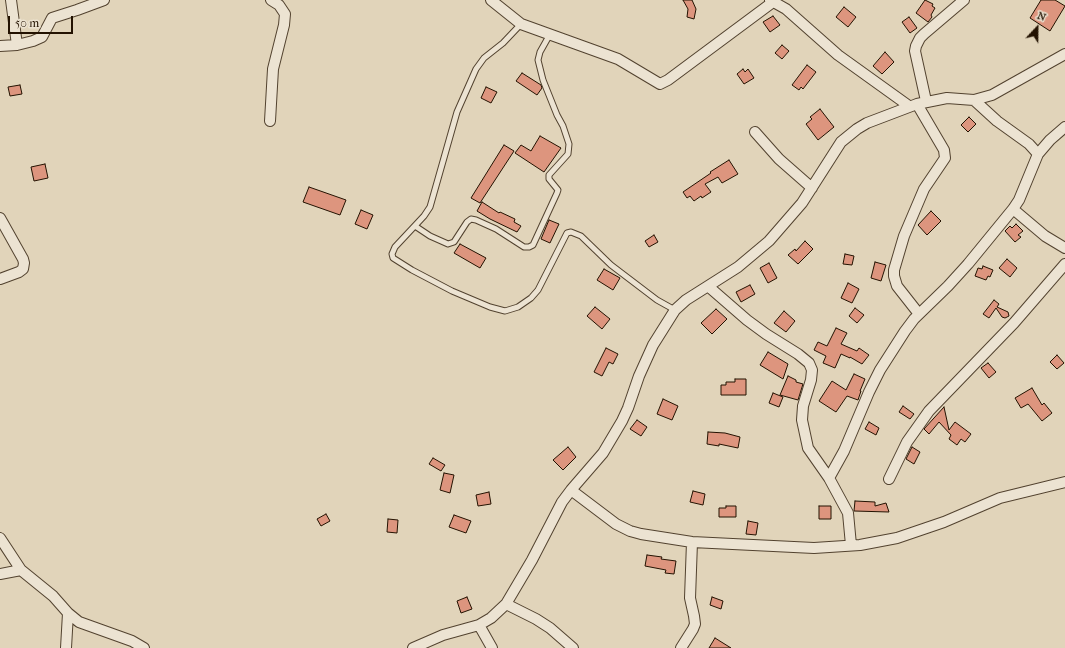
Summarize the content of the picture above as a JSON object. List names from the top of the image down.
{
  "scale_bar": "50 m",
  "north": "top"
}
